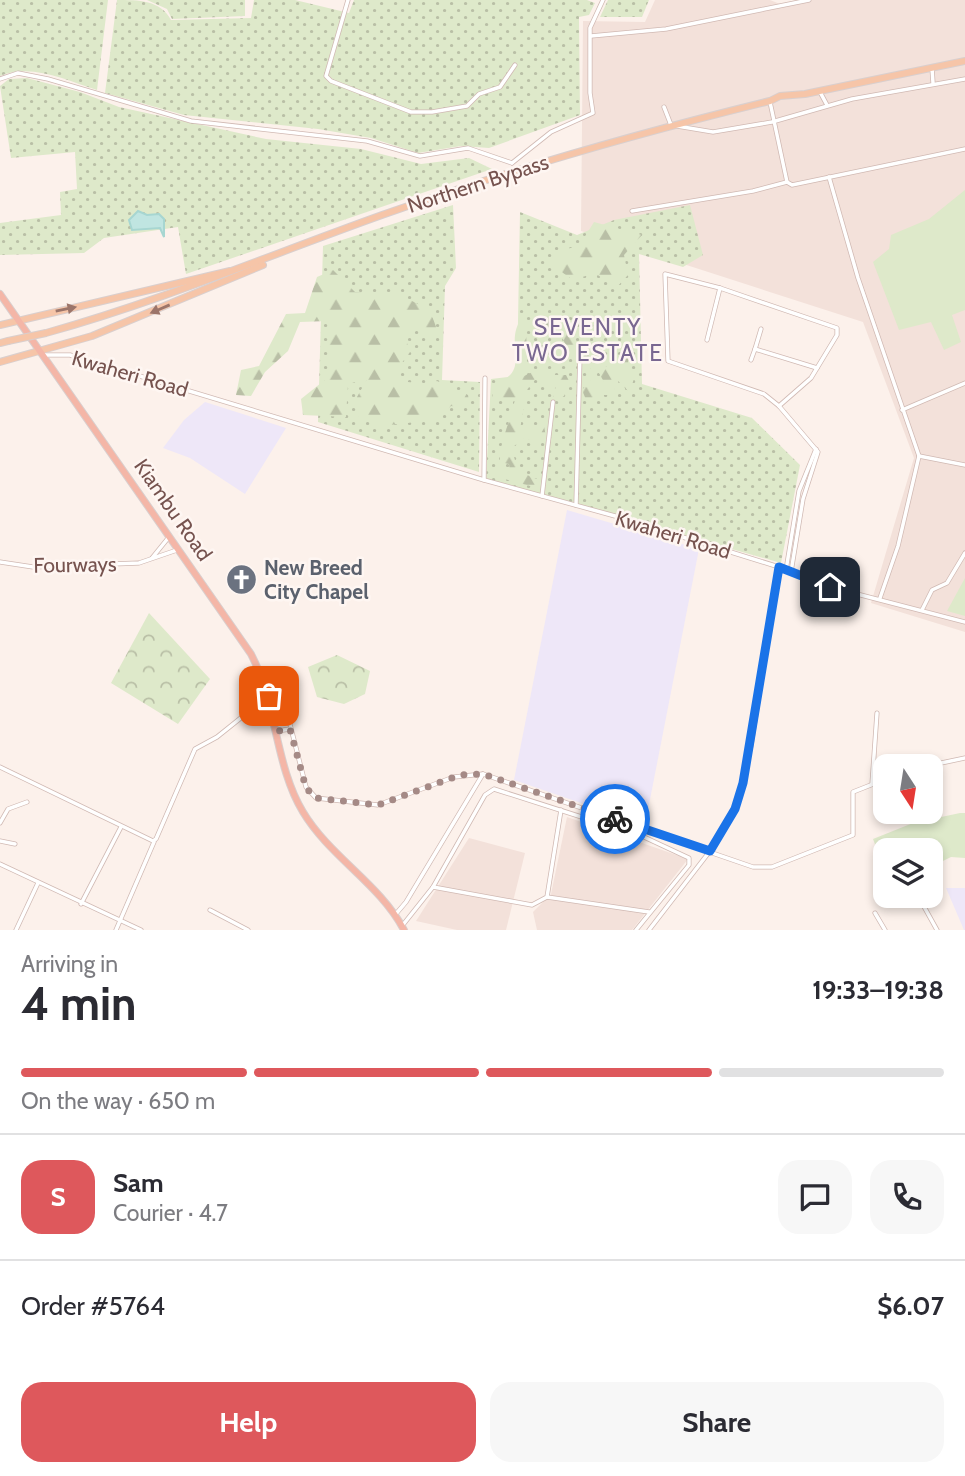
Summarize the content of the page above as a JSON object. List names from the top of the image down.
{
  "streets": {
    "highway": ["Kiambu Road"],
    "main road": ["Northern Bypass"],
    "street": ["Kwaheri Road", "Fourways"]
  },
  "crossings": [
    ["Kwaheri Road", "Kiambu Road"],
    ["Kiambu Road", "Fourways"]
  ],
  "districts": ["SEVENTY TWO ESTATE"],
  "places": {
    "church": ["New Breed City Chapel"]
  },
  "north": "bottom",
  "page": {
    "heading": ["4 min", "Arriving in", "19:33–19:38"],
    "panel": [
      "Sam",
      "Courier · 4.7",
      "Order #5764",
      "$6.07"
    ],
    "bar": "On the way · 650 m",
    "round": "S",
    "buttons": ["Help", "Share"]
  }
}
